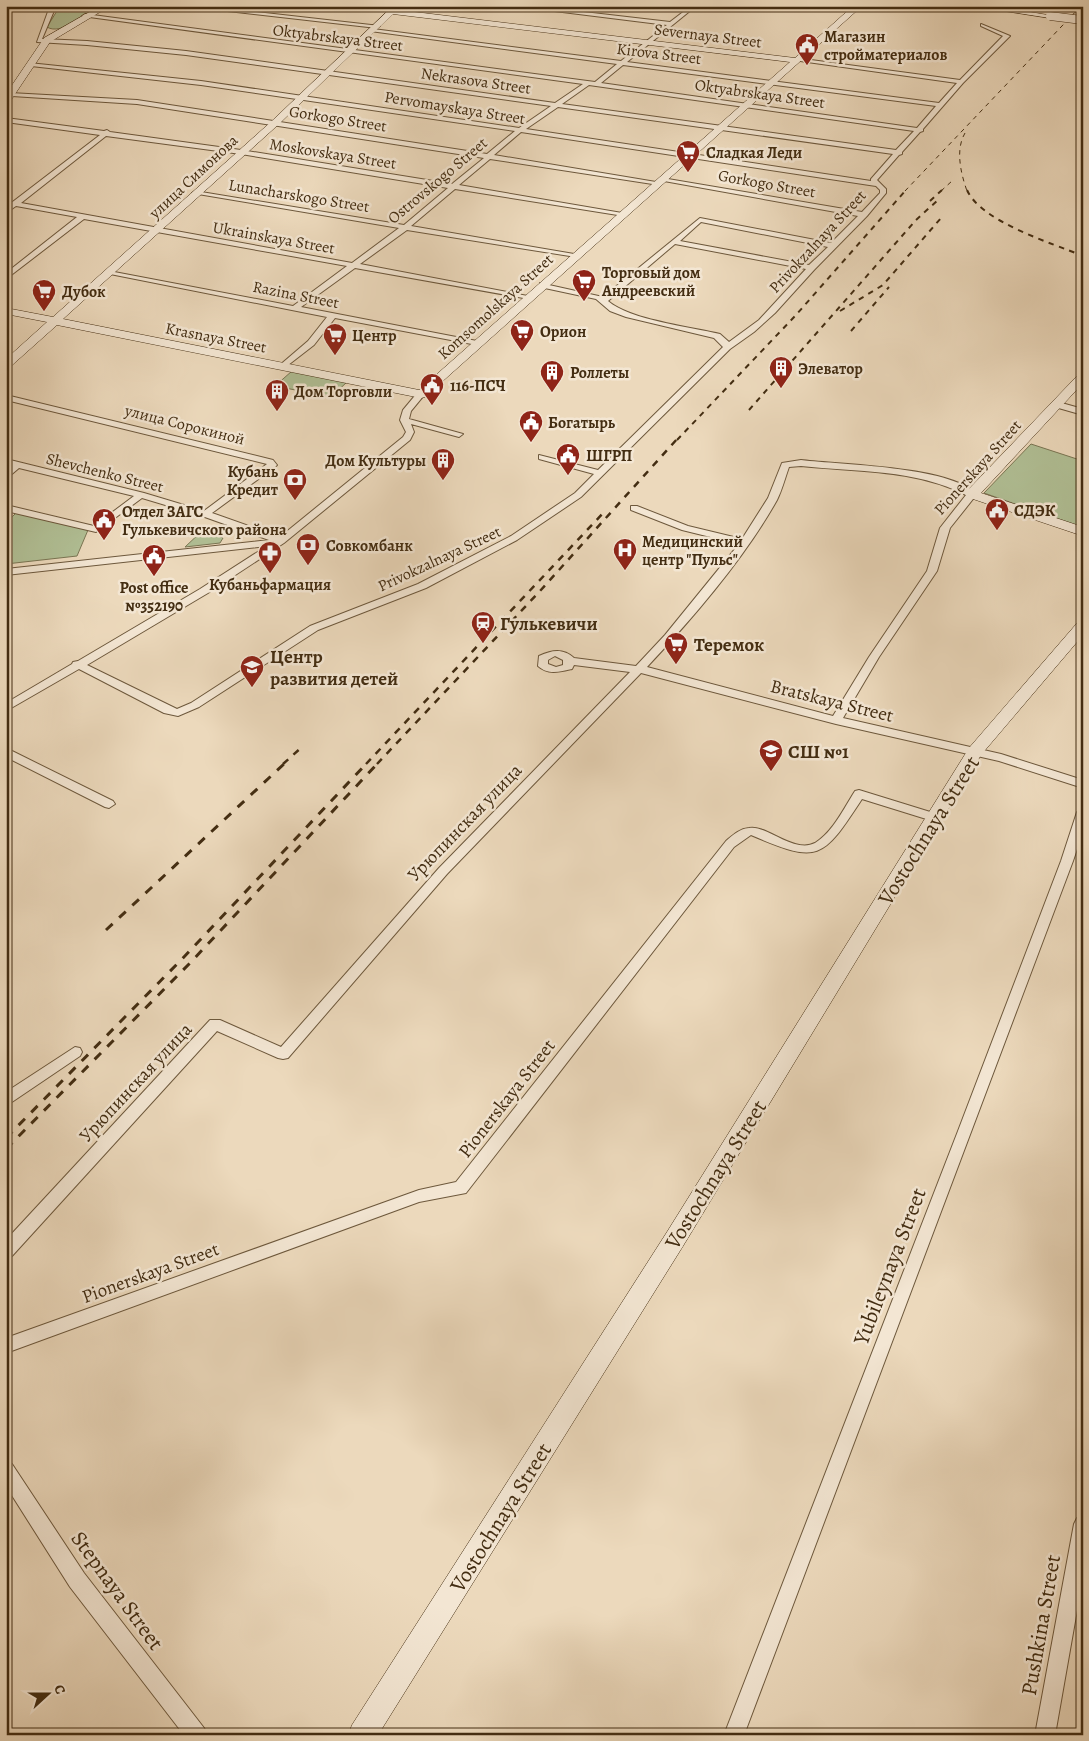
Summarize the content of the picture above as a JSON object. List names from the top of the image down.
{
  "streets": {
    "street": [
      "Severnaya Street",
      "Oktyabrskaya Street",
      "Kirova Street",
      "Nekrasova Street",
      "Pervomayskaya Street",
      "Gorkogo Street",
      "Moskovskaya Street",
      "улица Симонова",
      "Ostrovskogo Street",
      "Lunacharskogo Street",
      "Ukrainskaya Street",
      "Privokzalnaya Street",
      "Razina Street",
      "Komsomolskaya Street",
      "Krasnaya Street",
      "улица Сорокиной",
      "Pionerskaya Street",
      "Shevchenko Street",
      "Bratskaya Street",
      "Урюпинская улица",
      "Vostochnaya Street",
      "Yubileynaya Street",
      "Stepnaya Street",
      "Pushkina Street"
    ]
  },
  "crossings": [
    ["Severnaya Street", "улица Симонова"],
    ["Severnaya Street", "Privokzalnaya Street"],
    ["Severnaya Street", "Komsomolskaya Street"],
    ["Oktyabrskaya Street", "улица Симонова"],
    ["Oktyabrskaya Street", "Ostrovskogo Street"],
    ["Oktyabrskaya Street", "Privokzalnaya Street"],
    ["Oktyabrskaya Street", "Komsomolskaya Street"],
    ["Kirova Street", "улица Симонова"],
    ["Kirova Street", "Privokzalnaya Street"],
    ["Kirova Street", "Komsomolskaya Street"],
    ["Nekrasova Street", "улица Симонова"],
    ["Nekrasova Street", "Ostrovskogo Street"],
    ["Nekrasova Street", "Privokzalnaya Street"],
    ["Nekrasova Street", "Komsomolskaya Street"],
    ["Pervomayskaya Street", "улица Симонова"],
    ["Pervomayskaya Street", "Ostrovskogo Street"],
    ["Pervomayskaya Street", "Privokzalnaya Street"],
    ["Pervomayskaya Street", "Komsomolskaya Street"],
    ["Gorkogo Street", "улица Симонова"],
    ["Gorkogo Street", "Ostrovskogo Street"],
    ["Gorkogo Street", "Privokzalnaya Street"],
    ["Gorkogo Street", "Komsomolskaya Street"],
    ["Moskovskaya Street", "улица Симонова"],
    ["Moskovskaya Street", "Ostrovskogo Street"],
    ["Moskovskaya Street", "Komsomolskaya Street"],
    ["улица Симонова", "Lunacharskogo Street"],
    ["улица Симонова", "Ukrainskaya Street"],
    ["улица Симонова", "Razina Street"],
    ["улица Симонова", "Krasnaya Street"],
    ["Ostrovskogo Street", "Lunacharskogo Street"],
    ["Ostrovskogo Street", "Ukrainskaya Street"],
    ["Ostrovskogo Street", "Razina Street"],
    ["Lunacharskogo Street", "Komsomolskaya Street"],
    ["Ukrainskaya Street", "Komsomolskaya Street"],
    ["Privokzalnaya Street", "Komsomolskaya Street"],
    ["Razina Street", "Komsomolskaya Street"],
    ["Komsomolskaya Street", "Krasnaya Street"],
    ["Komsomolskaya Street", "Shevchenko Street"],
    ["улица Сорокиной", "Shevchenko Street"],
    ["Pionerskaya Street", "Bratskaya Street"],
    ["Pionerskaya Street", "Урюпинская улица"],
    ["Pionerskaya Street", "Vostochnaya Street"],
    ["Bratskaya Street", "Урюпинская улица"],
    ["Bratskaya Street", "Vostochnaya Street"]
  ],
  "places": {
    "public building": [
      "Магазин стройматериалов",
      "116-ПСЧ",
      "Богатырь",
      "ШГРП",
      "СДЭК",
      "Отдел ЗАГС Гулькевичского района",
      "Post office №352190"
    ],
    "supermarket": [
      "Сладкая Леди",
      "Торговый дом Андреевский",
      "Дубок",
      "Орион",
      "Центр",
      "Теремок"
    ],
    "building": [
      "Элеватор",
      "Роллеты",
      "Дом Торговли",
      "Дом Культуры"
    ],
    "bank": ["Кубань Кредит", "Совкомбанк"],
    "hospital": ["Медицинский центр \"Пульс\""],
    "pharmacy": ["Кубаньфармация"],
    "station": ["Гулькевичи"],
    "school or university": ["Центр развития детей", "СШ №1"]
  },
  "north": "right"
}
